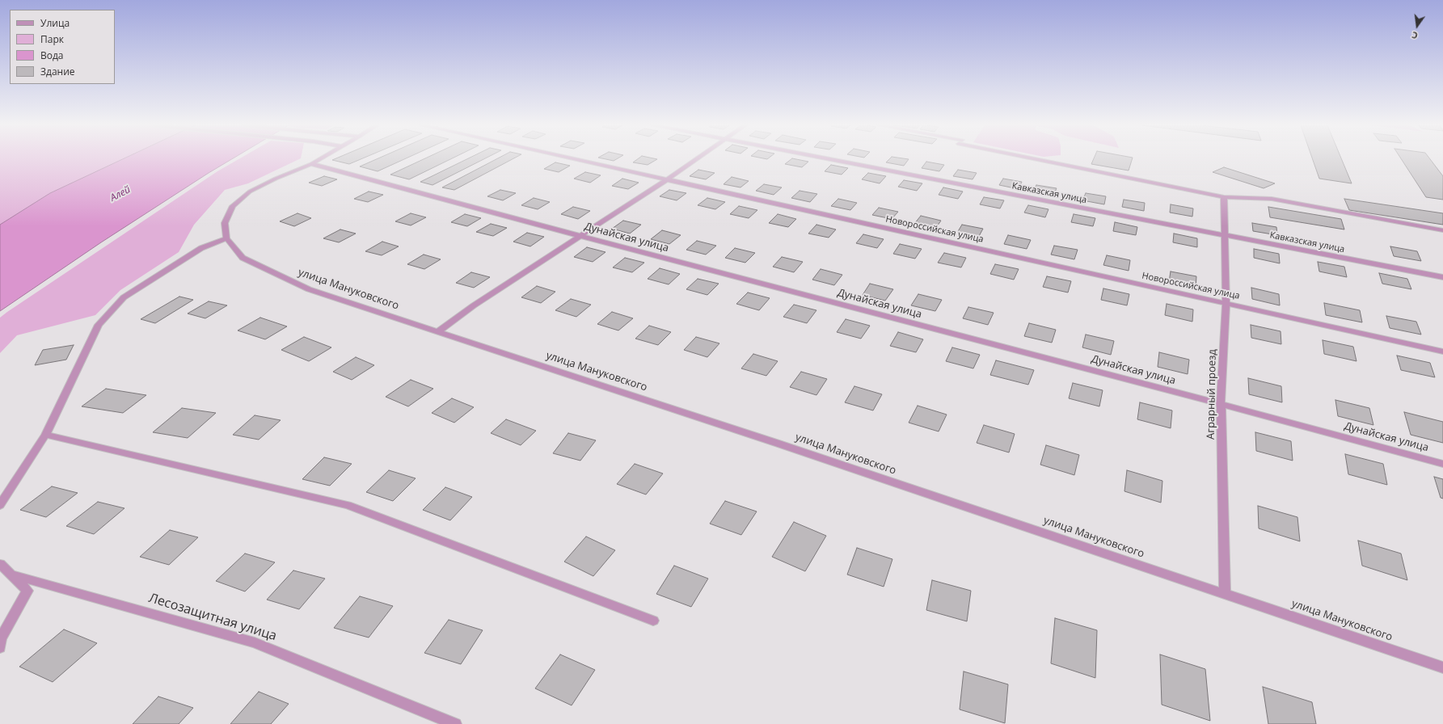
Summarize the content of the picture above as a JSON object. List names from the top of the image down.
{
  "streets": {
    "street": [
      "Кавказская улица",
      "Новороссийская улица",
      "Дунайская улица",
      "улица Мануковского",
      "Аграрный проезд",
      "Лесозащитная улица"
    ]
  },
  "crossings": [
    ["Кавказская улица", "Аграрный проезд"],
    ["Новороссийская улица", "Аграрный проезд"],
    ["Дунайская улица", "Аграрный проезд"],
    ["улица Мануковского", "Аграрный проезд"]
  ],
  "water": ["Алей"],
  "legend": [
    "Улица",
    "Парк",
    "Вода",
    "Здание"
  ],
  "north": "bottom"
}
